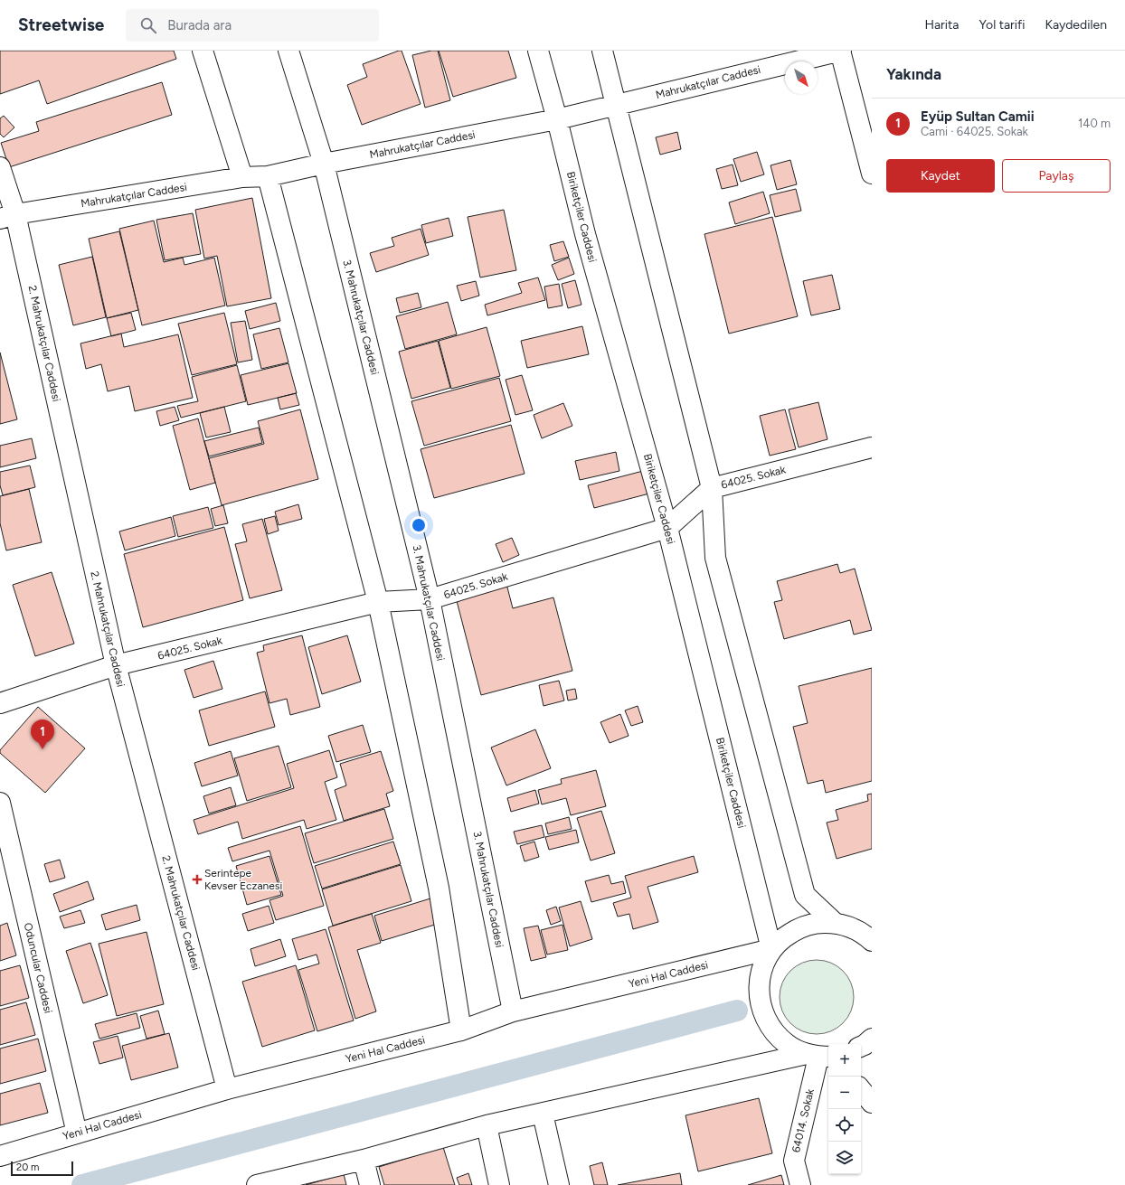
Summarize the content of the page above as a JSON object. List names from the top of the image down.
{
  "streets": {
    "street": [
      "Mahrukatçılar Caddesi",
      "Biriketçiler Caddesi",
      "3. Mahrukatçılar Caddesi",
      "2. Mahrukatçılar Caddesi",
      "64025. Sokak",
      "Oduncular Caddesi",
      "Yeni Hal Caddesi",
      "64014. Sokak"
    ]
  },
  "crossings": [
    ["Mahrukatçılar Caddesi", "Biriketçiler Caddesi"],
    ["Mahrukatçılar Caddesi", "3. Mahrukatçılar Caddesi"],
    ["Mahrukatçılar Caddesi", "2. Mahrukatçılar Caddesi"],
    ["Biriketçiler Caddesi", "64025. Sokak"],
    ["Biriketçiler Caddesi", "Yeni Hal Caddesi"],
    ["3. Mahrukatçılar Caddesi", "64025. Sokak"],
    ["3. Mahrukatçılar Caddesi", "Yeni Hal Caddesi"],
    ["2. Mahrukatçılar Caddesi", "64025. Sokak"],
    ["2. Mahrukatçılar Caddesi", "Yeni Hal Caddesi"],
    ["Oduncular Caddesi", "Yeni Hal Caddesi"]
  ],
  "places": {
    "health": ["Serintepe Kevser Eczanesi"]
  },
  "scale_bar": "20 m",
  "north": "bottom right",
  "page": {
    "header": "Streetwise",
    "search": "Burada ara",
    "nav": ["Harita", "Yol tarifi", "Kaydedilen"],
    "heading": "Yakında",
    "list": [
      {
        "mark": "1",
        "name": "Eyüp Sultan Camii",
        "note": "Cami · 64025. Sokak",
        "value": "140 m"
      }
    ],
    "buttons": ["Kaydet", "Paylaş"],
    "pins": "1",
    "map_buttons": ["+", "−"],
    "scale": "20 m"
  }
}
